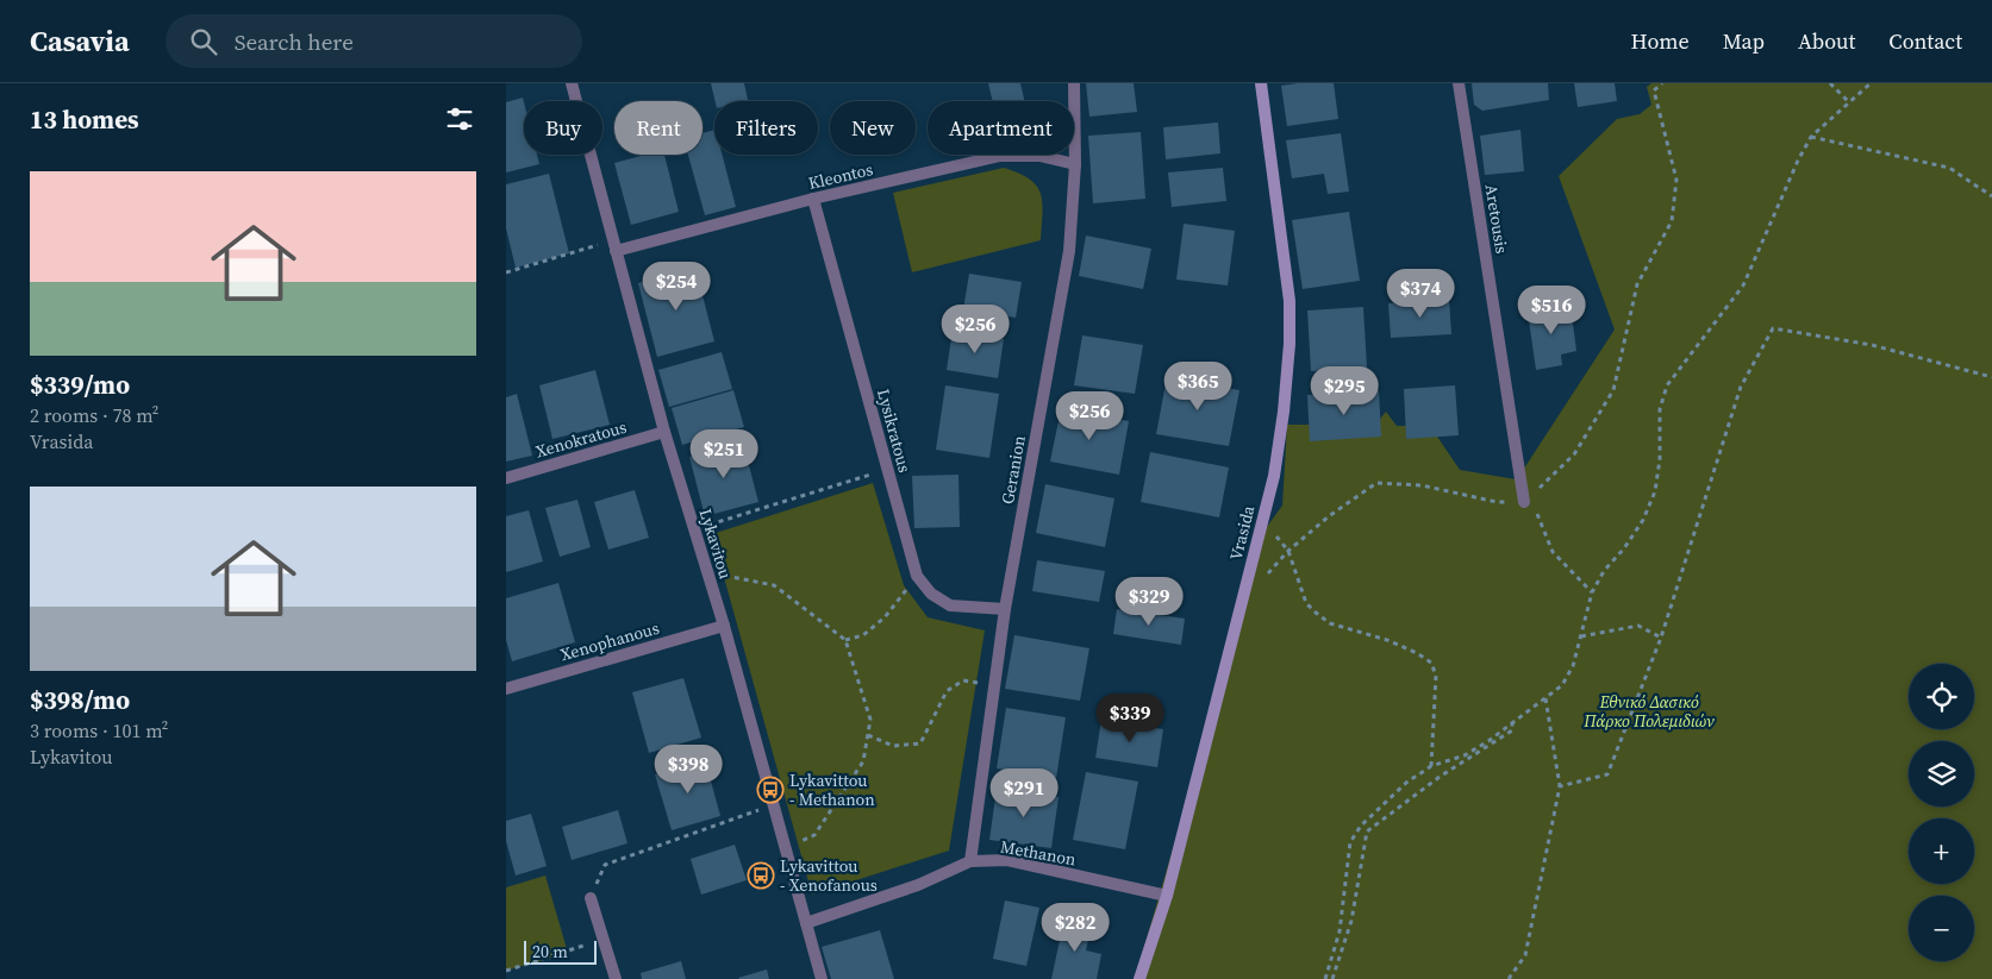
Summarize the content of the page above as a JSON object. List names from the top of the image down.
{
  "streets": {
    "street": [
      "Kleontos",
      "Aretousis",
      "Lysikratous",
      "Xenokratous",
      "Geranion",
      "Vrasida",
      "Lykavitou",
      "Xenophanous",
      "Methanon"
    ]
  },
  "crossings": [
    ["Kleontos", "Lysikratous"],
    ["Kleontos", "Geranion"],
    ["Kleontos", "Lykavitou"],
    ["Lysikratous", "Geranion"],
    ["Xenokratous", "Lykavitou"],
    ["Geranion", "Methanon"],
    ["Vrasida", "Methanon"],
    ["Lykavitou", "Xenophanous"],
    ["Lykavitou", "Methanon"]
  ],
  "parks": ["Εθνικό Δασικό Πάρκο Πολεμιδιών"],
  "places": {
    "bus stop": ["Lykavittou - Methanon", "Lykavittou - Xenofanous"]
  },
  "scale_bar": "20 m",
  "page": {
    "header": "Casavia",
    "search": "Search here",
    "nav": [
      "Home",
      "Map",
      "About",
      "Contact"
    ],
    "heading": "13 homes",
    "chip": [
      "Buy",
      "Rent",
      "Filters",
      "New",
      "Apartment"
    ],
    "list": [
      {
        "name": "$339/mo",
        "note": "2 rooms · 78 m² · Vrasida"
      },
      {
        "name": "$398/mo",
        "note": "3 rooms · 101 m² · Lykavitou"
      }
    ],
    "price": [
      "$254",
      "$374",
      "$516",
      "$256",
      "$365",
      "$295",
      "$256",
      "$251",
      "$329",
      "$339",
      "$398",
      "$291",
      "$282"
    ],
    "map_buttons": ["+", "−"],
    "scale": "20 m"
  }
}
